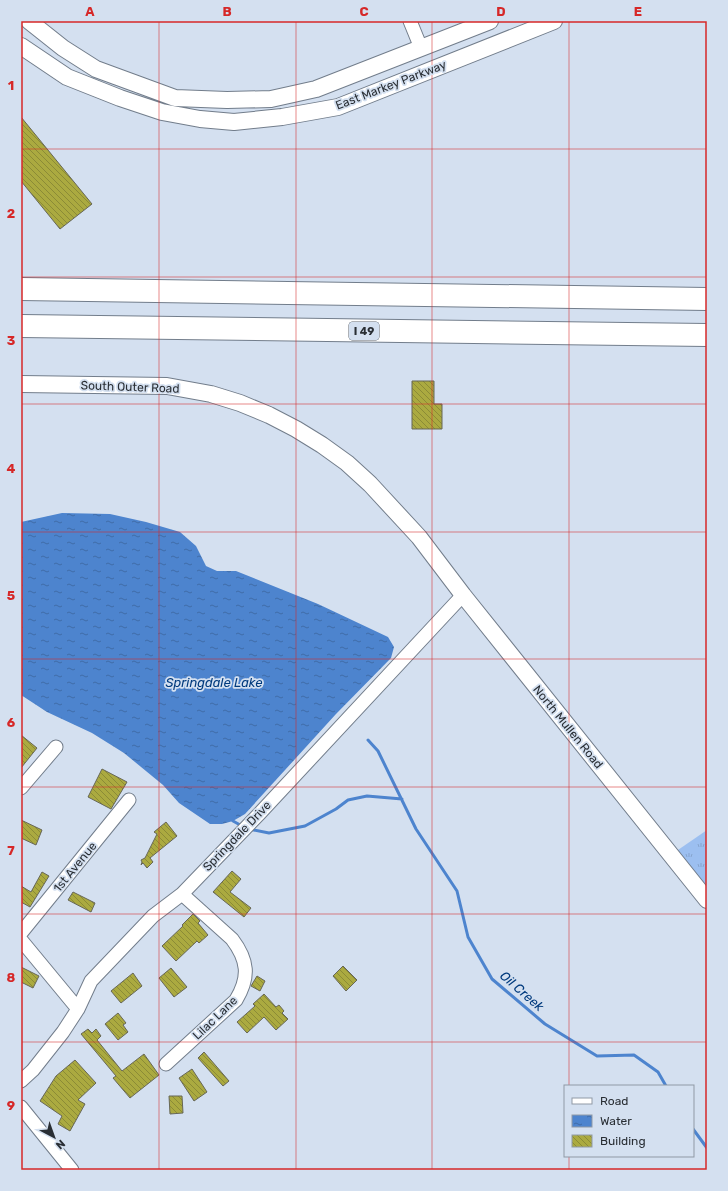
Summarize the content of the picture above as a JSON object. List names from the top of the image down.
{
  "streets": {
    "highway": ["I 49"],
    "street": [
      "East Markey Parkway",
      "South Outer Road",
      "North Mullen Road",
      "Springdale Drive",
      "1st Avenue",
      "Lilac Lane"
    ]
  },
  "crossings": [
    ["South Outer Road", "North Mullen Road"],
    ["South Outer Road", "Springdale Drive"],
    ["North Mullen Road", "Springdale Drive"],
    ["Springdale Drive", "Lilac Lane"]
  ],
  "water": ["Springdale Lake", "Oil Creek"],
  "legend": ["Road", "Water", "Building"],
  "north": "bottom right",
  "grid": {
    "columns": [
      "A",
      "B",
      "C",
      "D",
      "E"
    ],
    "rows": [
      "1",
      "2",
      "3",
      "4",
      "5",
      "6",
      "7",
      "8",
      "9"
    ]
  }
}
